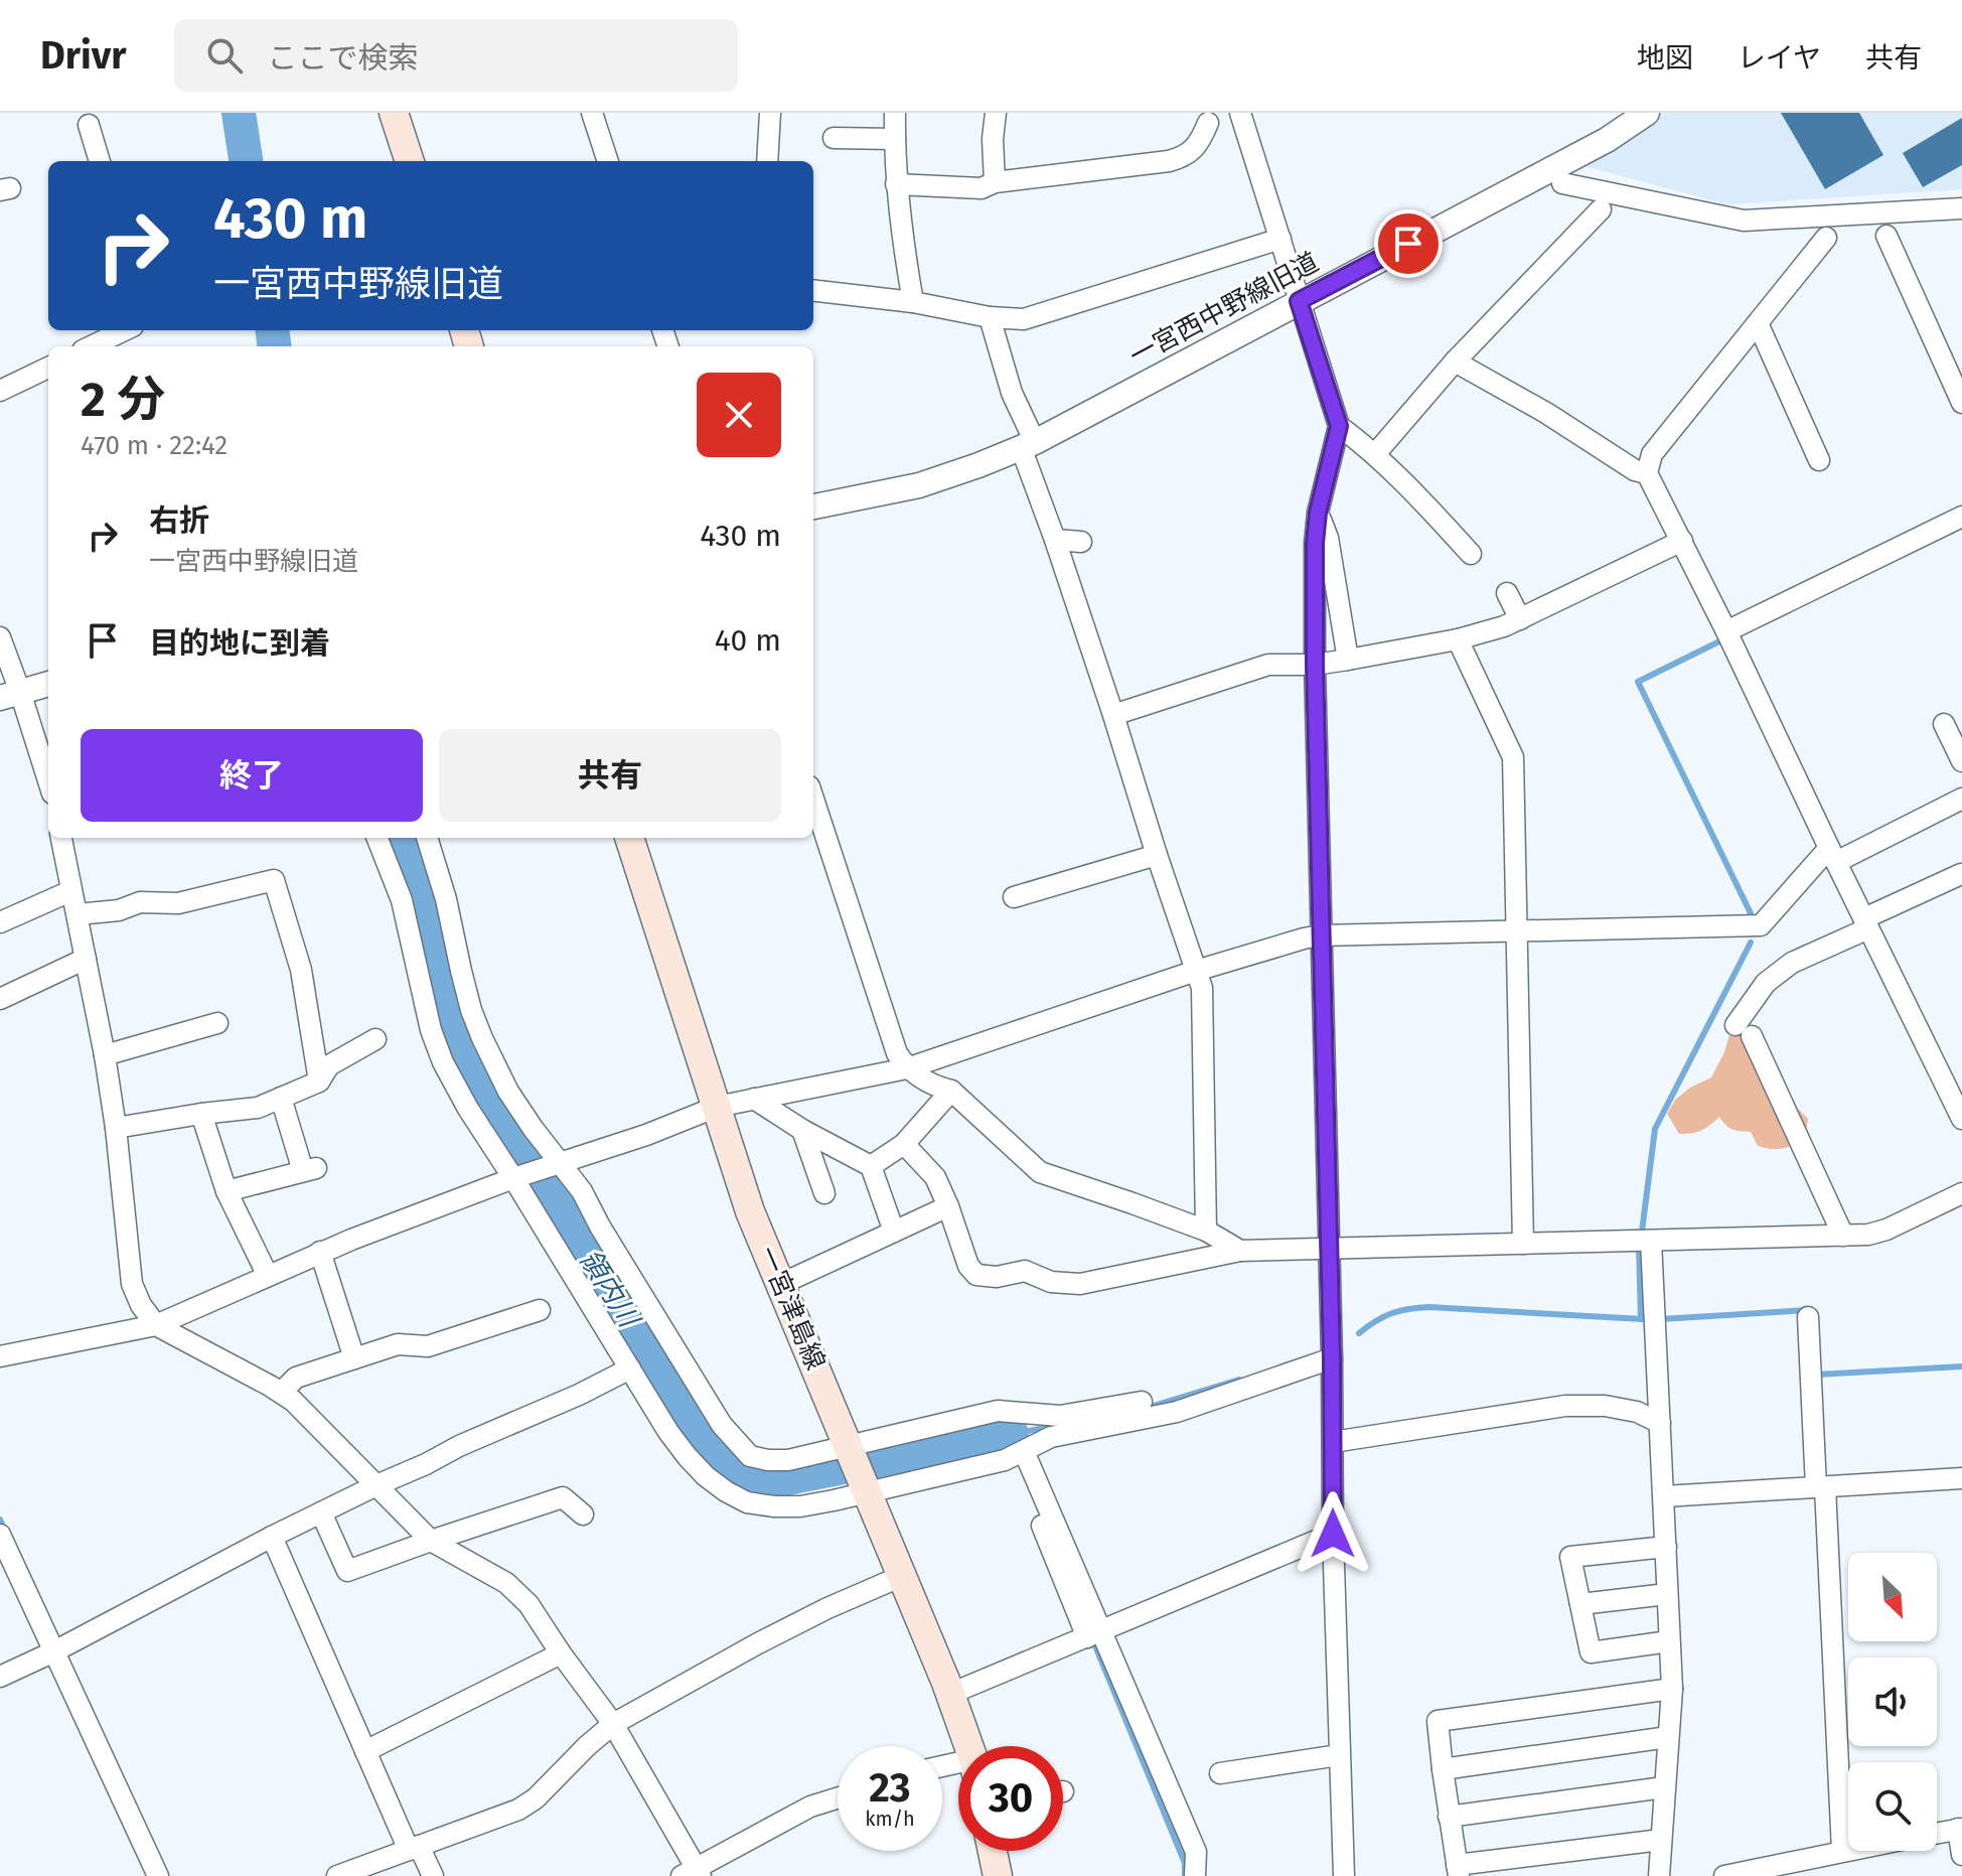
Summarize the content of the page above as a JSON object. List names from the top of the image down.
{
  "streets": {
    "main road": ["一宮津島線"],
    "street": ["一宮西中野線旧道"]
  },
  "water": ["領内川"],
  "north": "bottom right",
  "page": {
    "header": "Drivr",
    "search": "ここで検索",
    "nav": ["地図", "レイヤ", "共有"],
    "turn": ["430 m", "一宮西中野線旧道"],
    "heading": ["2 分", "470 m · 22:42"],
    "list": [
      {
        "name": "右折",
        "note": "一宮西中野線旧道",
        "value": "430 m"
      },
      {
        "name": "目的地に到着",
        "value": "40 m"
      }
    ],
    "buttons": ["終了", "共有"],
    "speed": "23 km/h",
    "limit": "30"
  }
}
